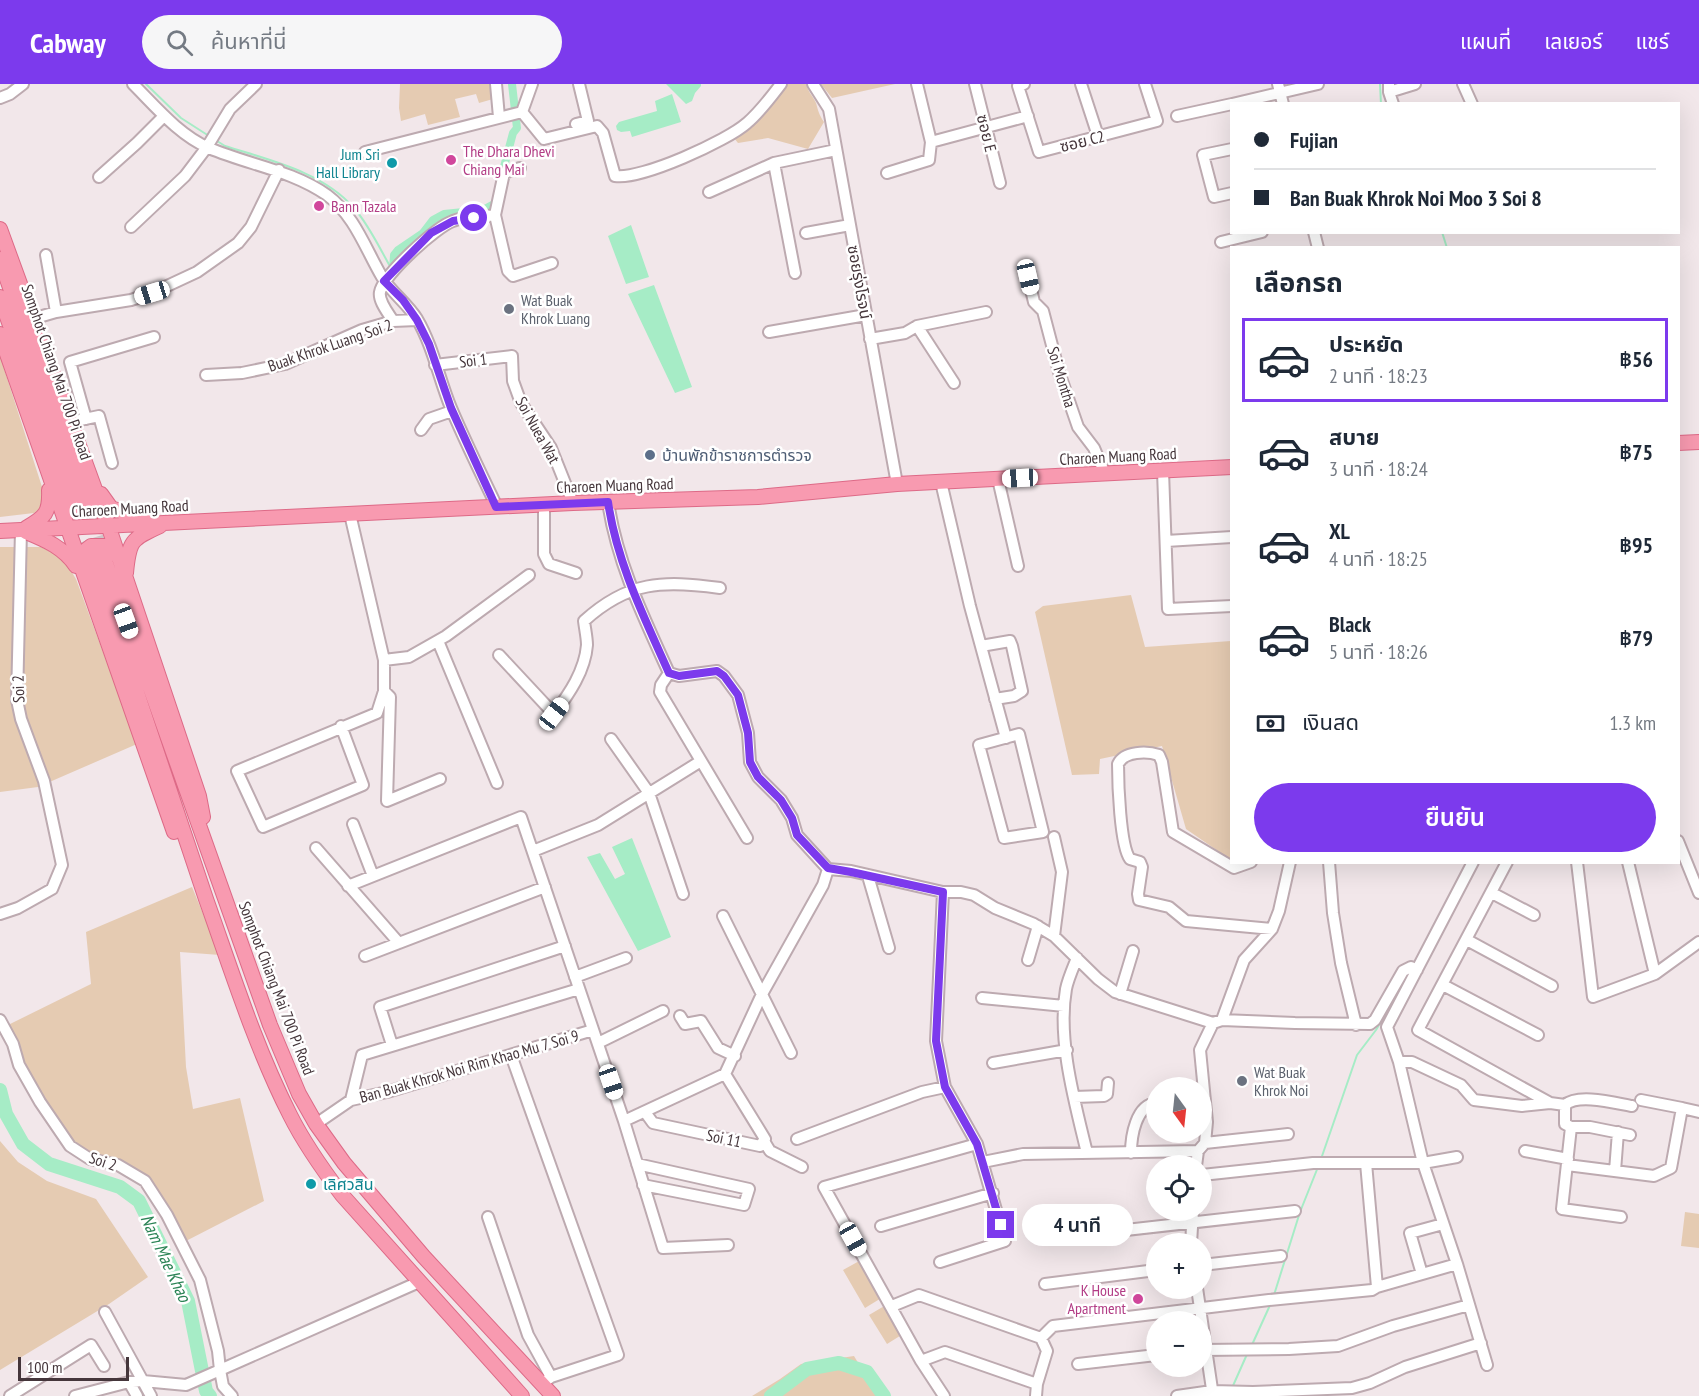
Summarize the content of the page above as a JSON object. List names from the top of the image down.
{
  "streets": {
    "main road": ["Somphot Chiang Mai 700 Pi Road", "Charoen Muang Road"],
    "street": [
      "ซอย E",
      "ซอย C2",
      "ซอยรุ่งโรจน์",
      "Buak Khrok Luang Soi 2",
      "Soi 1",
      "Soi Montha",
      "Soi Nuea Wat",
      "Soi 2",
      "Ban Buak Khrok Noi Rim Khao Mu 7 Soi 9",
      "Soi 11"
    ]
  },
  "crossings": [
    ["ซอยรุ่งโรจน์", "Charoen Muang Road"],
    ["Soi 1", "Soi Nuea Wat"],
    ["Somphot Chiang Mai 700 Pi Road", "Ban Buak Khrok Noi Rim Khao Mu 7 Soi 9"],
    ["Soi Montha", "Charoen Muang Road"],
    ["Soi Nuea Wat", "Charoen Muang Road"],
    ["Charoen Muang Road", "Soi 2"]
  ],
  "water": ["Nam Mae Khao"],
  "places": [
    "The Dhara Dhevi Chiang Mai",
    "Jum Sri Hall Library",
    "Bann Tazala",
    "Wat Buak Khrok Luang",
    "บ้านพักข้าราชการตำรวจ",
    "Wat Buak Khrok Noi",
    "เลิศวสิน",
    "K House Apartment"
  ],
  "scale_bar": "100 m",
  "north": "bottom",
  "page": {
    "header": "Cabway",
    "search": "ค้นหาที่นี่",
    "nav": ["แผนที่", "เลเยอร์", "แชร์"],
    "banner": ["Fujian", "Ban Buak Khrok Noi Moo 3 Soi 8"],
    "heading": "เลือกรถ",
    "list": [
      {
        "name": "ประหยัด",
        "note": "2 นาที · 18:23",
        "value": "฿56"
      },
      {
        "name": "สบาย",
        "note": "3 นาที · 18:24",
        "value": "฿75"
      },
      {
        "name": "XL",
        "note": "4 นาที · 18:25",
        "value": "฿95"
      },
      {
        "name": "Black",
        "note": "5 นาที · 18:26",
        "value": "฿79"
      }
    ],
    "pay": ["เงินสด", "1.3 km"],
    "buttons": "ยืนยัน",
    "map_buttons": ["+", "−"],
    "bubble": "4 นาที",
    "scale": "100 m"
  }
}
